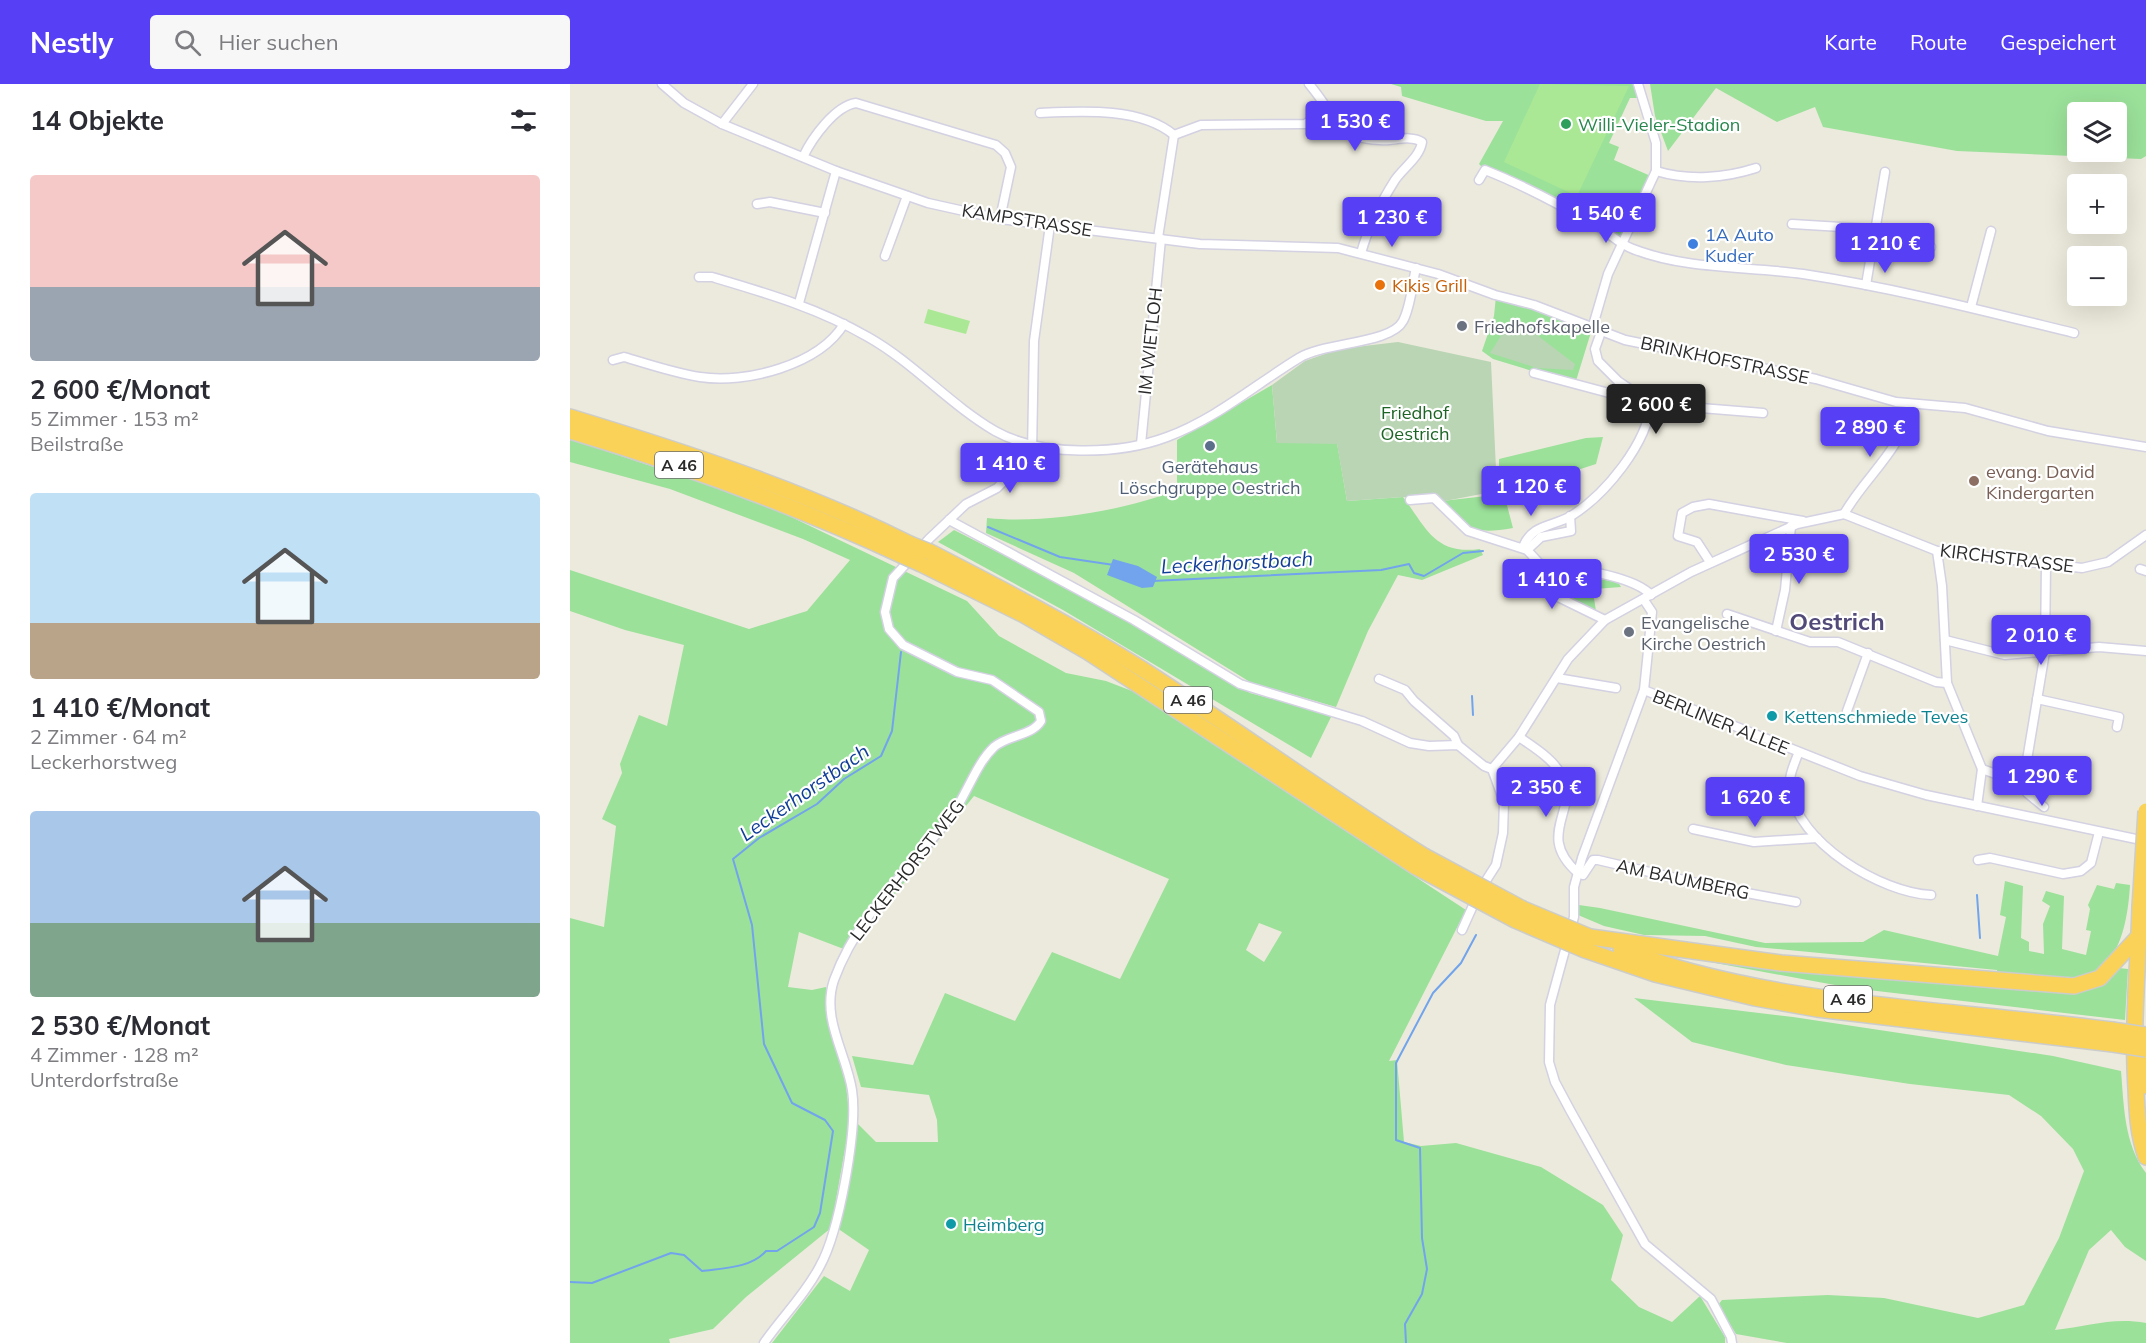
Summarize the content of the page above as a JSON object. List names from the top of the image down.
{
  "streets": {
    "highway": ["A 46"],
    "street": [
      "KAMPSTRASSE",
      "IM WIETLOH",
      "BRINKHOFSTRASSE",
      "KIRCHSTRASSE",
      "BERLINER ALLEE",
      "LECKERHORSTWEG",
      "AM BAUMBERG"
    ]
  },
  "crossings": [
    ["KAMPSTRASSE", "IM WIETLOH"],
    ["KAMPSTRASSE", "BRINKHOFSTRASSE"]
  ],
  "districts": ["Oestrich"],
  "water": ["Leckerhorstbach"],
  "parks": ["Friedhof Oestrich"],
  "places": [
    "Willi-Vieler-Stadion",
    "1A Auto Kuder",
    "Kikis Grill",
    "Friedhofskapelle",
    "Gerätehaus Löschgruppe Oestrich",
    "evang. David Kindergarten",
    "Evangelische Kirche Oestrich",
    "Kettenschmiede Teves",
    "Heimberg"
  ],
  "page": {
    "header": "Nestly",
    "search": "Hier suchen",
    "nav": ["Karte", "Route", "Gespeichert"],
    "heading": "14 Objekte",
    "price": [
      "1 530 €",
      "1 540 €",
      "1 230 €",
      "1 210 €",
      "2 600 €",
      "2 890 €",
      "1 410 €",
      "1 120 €",
      "2 530 €",
      "1 410 €",
      "2 010 €",
      "1 290 €",
      "2 350 €",
      "1 620 €"
    ],
    "map_buttons": ["+", "−"],
    "list": [
      {
        "name": "2 600 €/Monat",
        "note": "5 Zimmer · 153 m² · Beilstraße"
      },
      {
        "name": "1 410 €/Monat",
        "note": "2 Zimmer · 64 m² · Leckerhorstweg"
      },
      {
        "name": "2 530 €/Monat",
        "note": "4 Zimmer · 128 m² · Unterdorfstraße"
      }
    ]
  }
}
